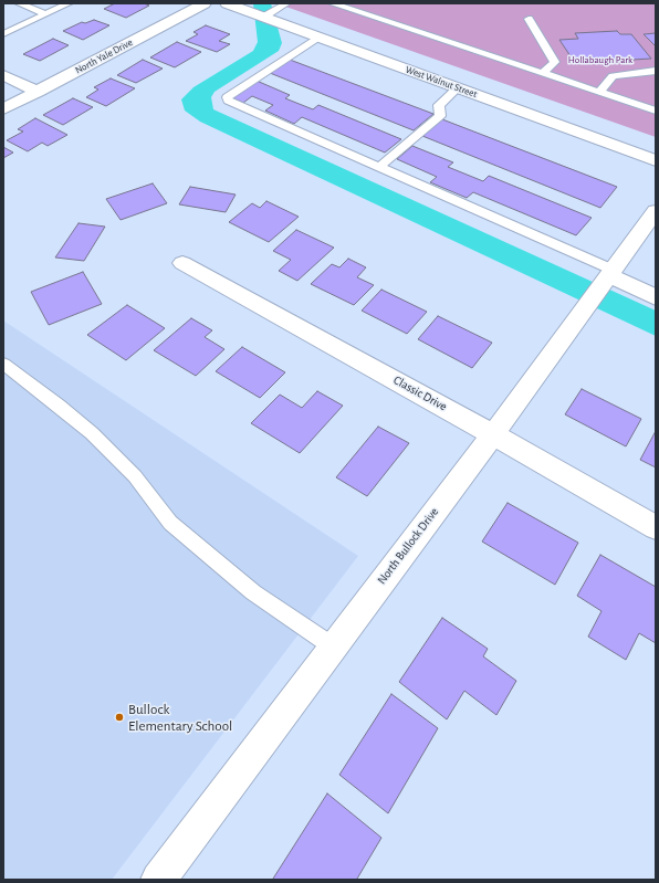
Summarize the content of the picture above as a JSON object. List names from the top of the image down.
{
  "streets": {
    "street": [
      "North Yale Drive",
      "West Walnut Street",
      "Classic Drive",
      "North Bullock Drive"
    ]
  },
  "crossings": [
    ["Classic Drive", "North Bullock Drive"]
  ],
  "parks": ["Hollabaugh Park"],
  "places": ["Bullock Elementary School"]
}
